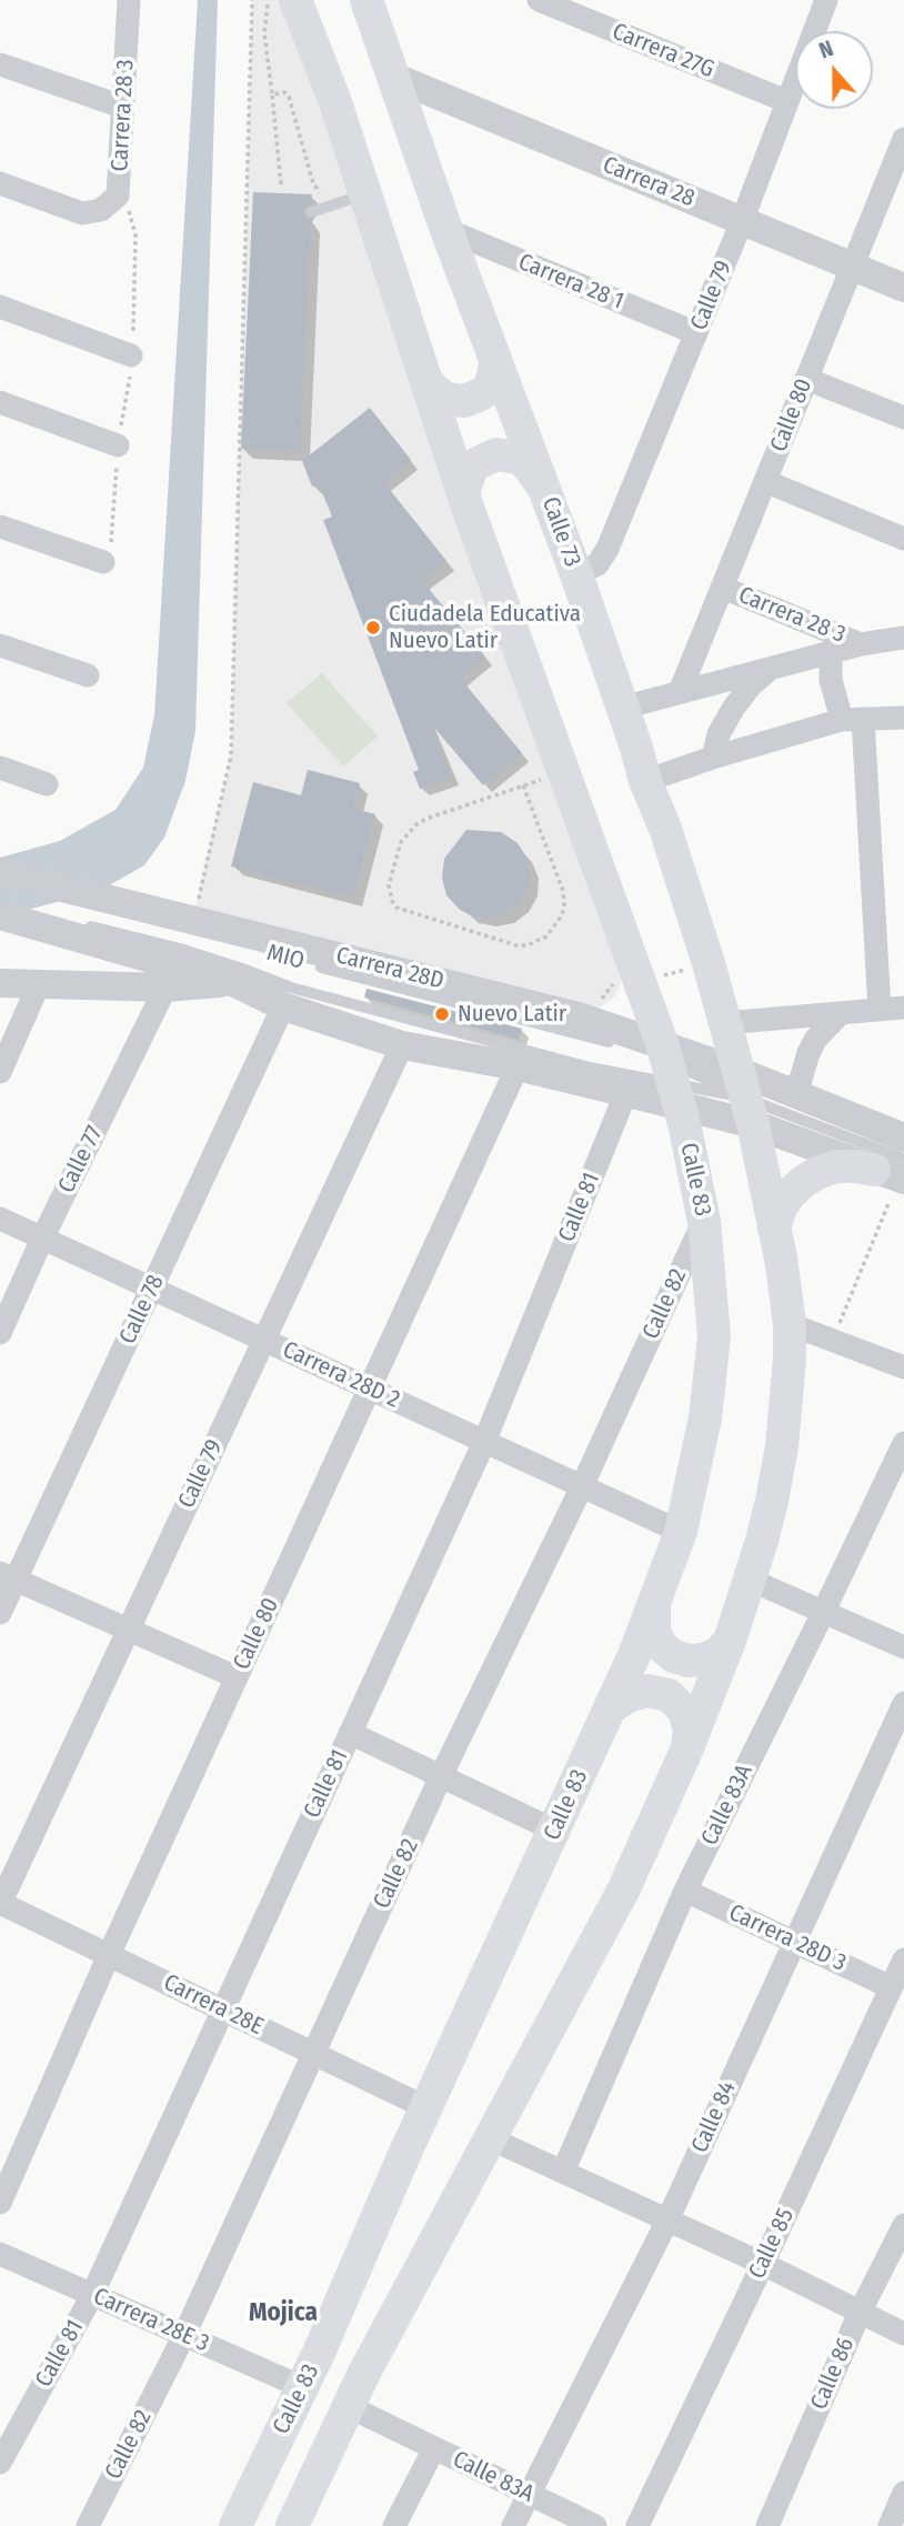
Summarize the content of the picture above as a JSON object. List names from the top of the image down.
{
  "streets": {
    "main road": ["Calle 73", "Calle 83"],
    "street": [
      "Carrera 27G",
      "Carrera 28 3",
      "Carrera 28",
      "Carrera 28 1",
      "Calle 79",
      "Calle 80",
      "Carrera 28D",
      "Calle 77",
      "Calle 81",
      "Calle 82",
      "Calle 78",
      "Carrera 28D 2",
      "Calle 83A",
      "Carrera 28D 3",
      "Carrera 28E",
      "Calle 84",
      "Calle 85",
      "Carrera 28E 3",
      "Calle 86"
    ],
    "lane": ["MIO"]
  },
  "crossings": [
    ["Carrera 27G", "Calle 79"],
    ["Carrera 28 3", "Calle 80"],
    ["Carrera 28", "Calle 79"],
    ["Carrera 28", "Calle 80"],
    ["Carrera 28", "Calle 73"],
    ["Carrera 28 1", "Calle 79"],
    ["Carrera 28 1", "Calle 73"],
    ["Calle 79", "Calle 73"],
    ["Calle 79", "Carrera 28D"],
    ["Calle 79", "Carrera 28D 2"],
    ["Calle 79", "Carrera 28E"],
    ["Calle 80", "Carrera 28D"],
    ["Calle 80", "Carrera 28D 2"],
    ["Calle 80", "Carrera 28E"],
    ["Calle 73", "Carrera 28D"],
    ["Calle 73", "Calle 83"],
    ["MIO", "Carrera 28D"],
    ["MIO", "Calle 83"],
    ["Carrera 28D", "Calle 77"],
    ["Carrera 28D", "Calle 83"],
    ["Carrera 28D", "Calle 81"],
    ["Carrera 28D", "Calle 78"],
    ["Calle 77", "Carrera 28D 2"],
    ["Calle 83", "Calle 82"],
    ["Calle 83", "Carrera 28D 2"],
    ["Calle 83", "Calle 83A"],
    ["Calle 83", "Carrera 28E"],
    ["Calle 83", "Carrera 28E 3"],
    ["Calle 81", "Carrera 28D 2"],
    ["Calle 81", "Carrera 28E"],
    ["Calle 81", "Carrera 28E 3"],
    ["Calle 82", "Carrera 28D 2"],
    ["Calle 82", "Carrera 28E"],
    ["Calle 82", "Carrera 28E 3"],
    ["Calle 78", "Carrera 28D 2"],
    ["Calle 83A", "Carrera 28D 3"],
    ["Calle 83A", "Calle 84"],
    ["Carrera 28D 3", "Calle 84"],
    ["Carrera 28D 3", "Calle 85"]
  ],
  "districts": ["Mojica"],
  "places": ["Ciudadela Educativa Nuevo Latir", "Nuevo Latir"],
  "north": "top"
}
